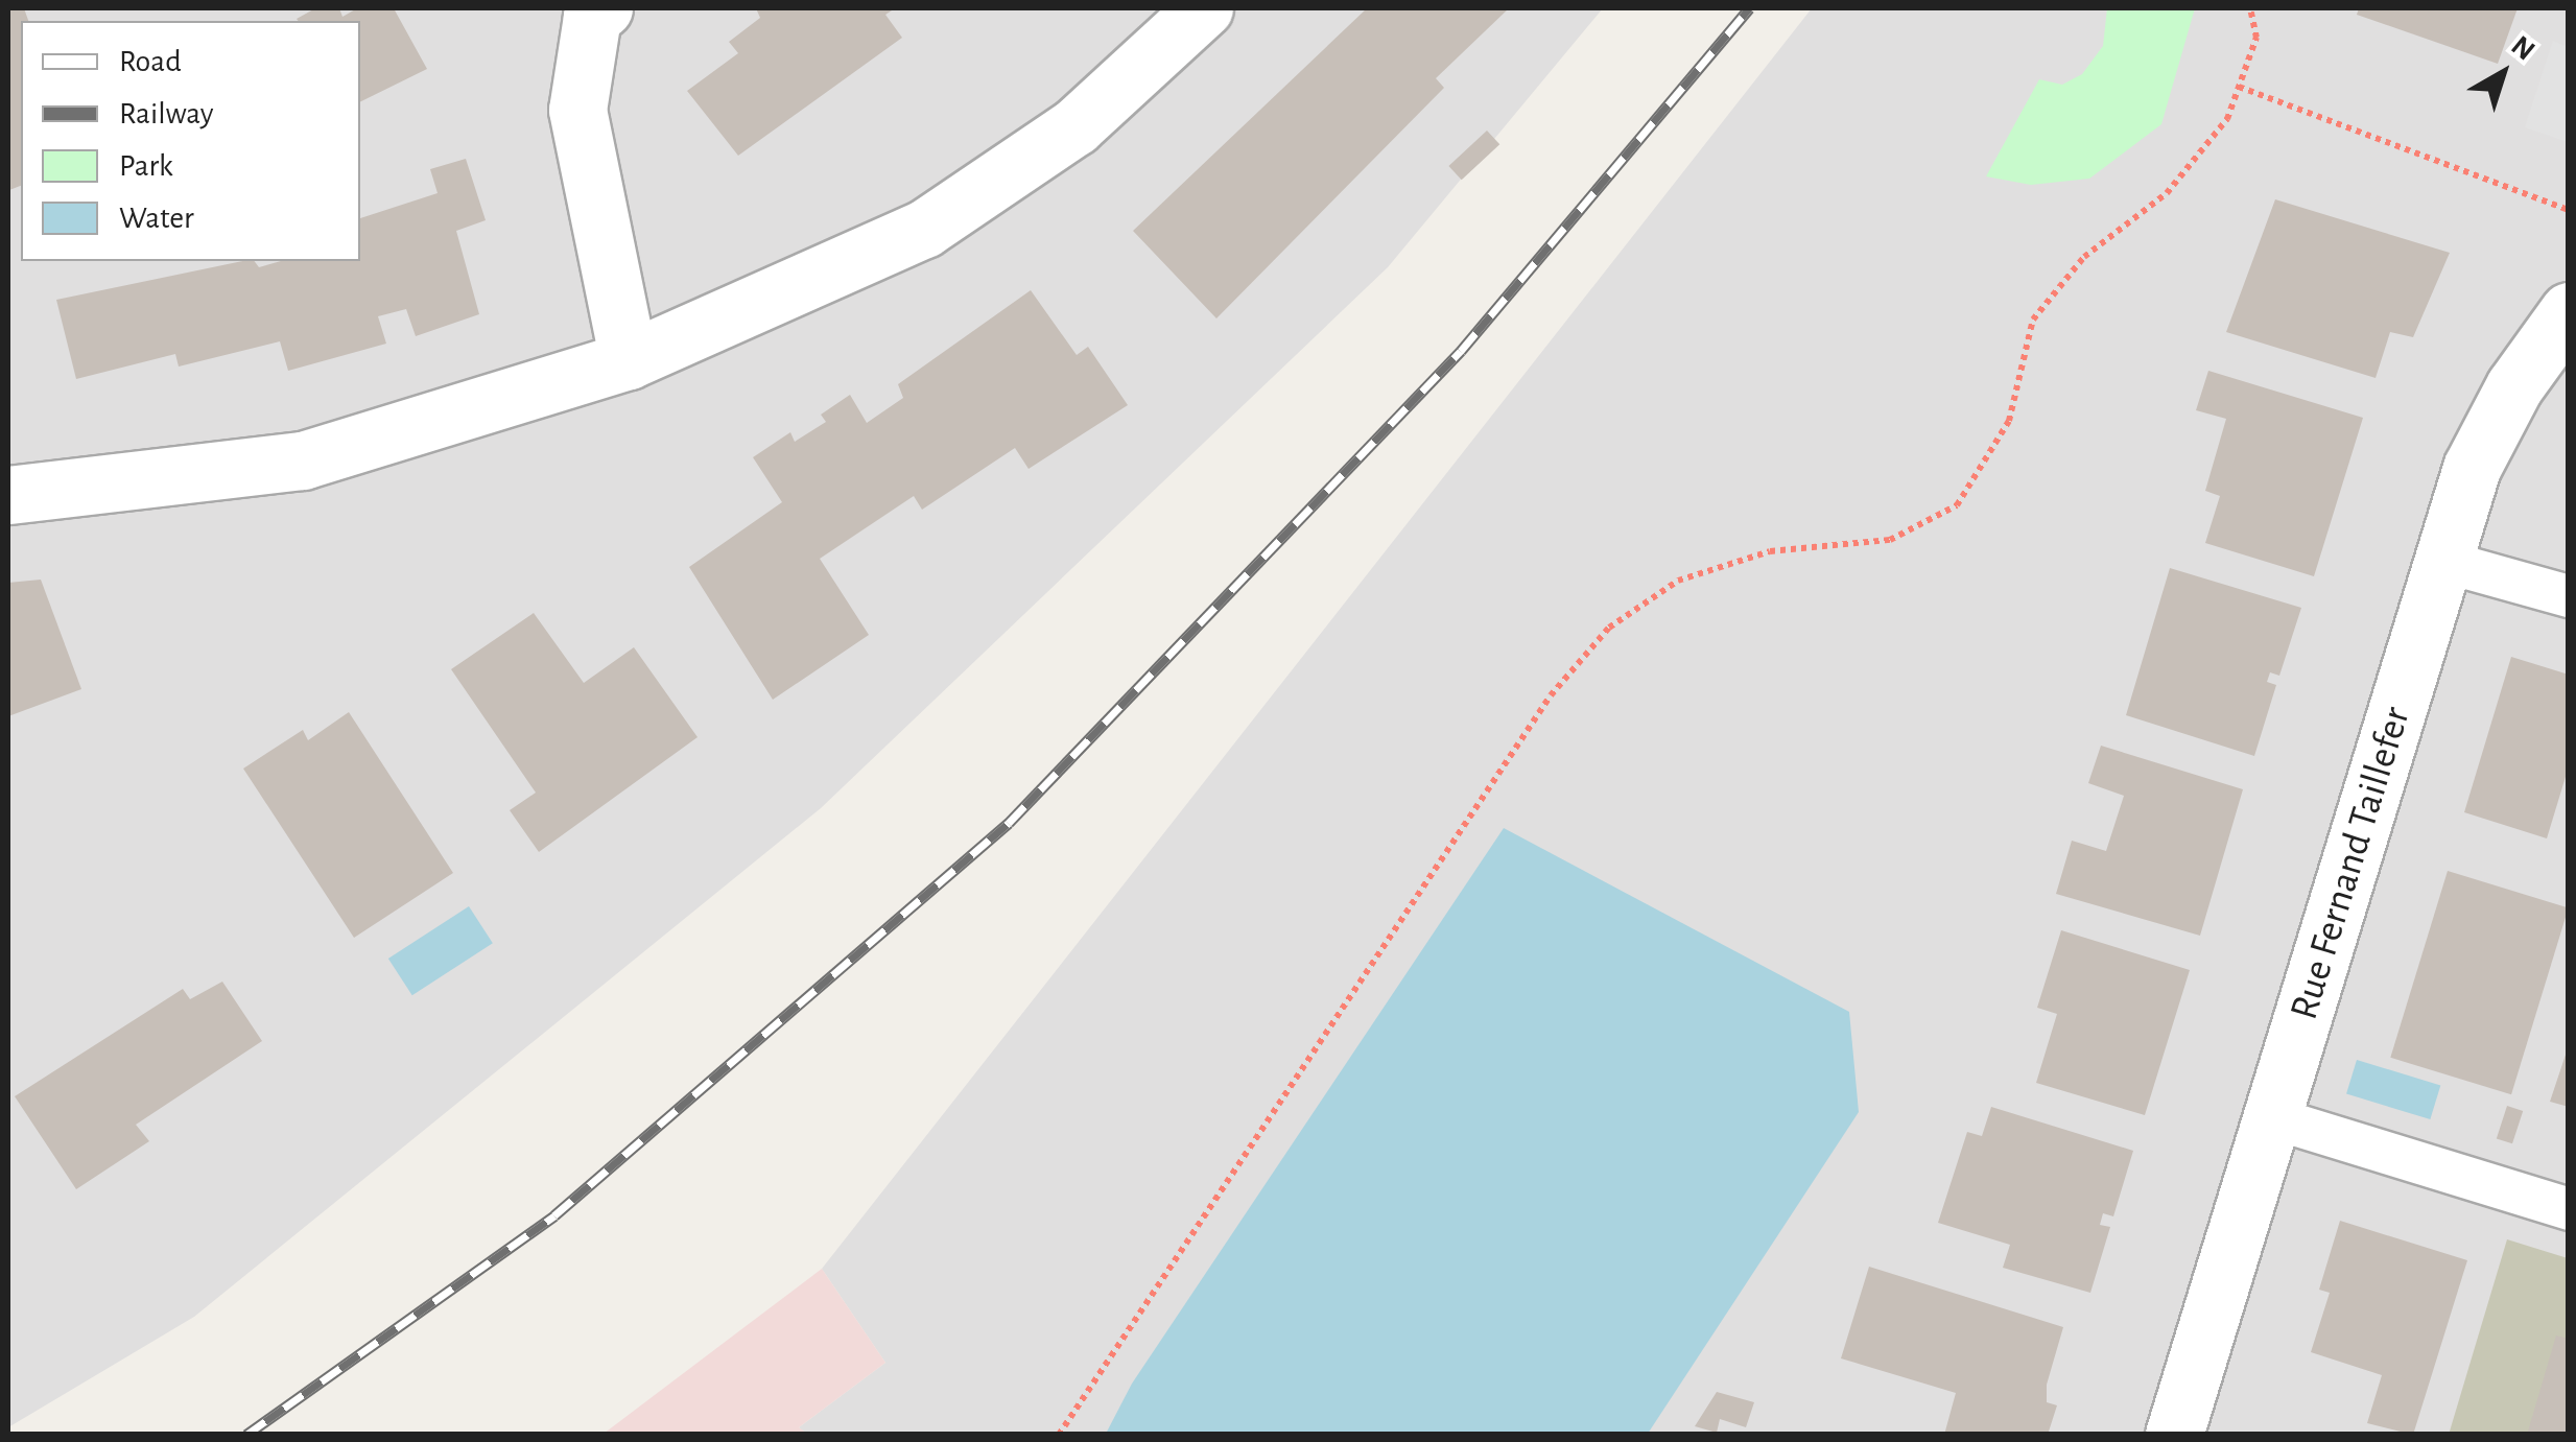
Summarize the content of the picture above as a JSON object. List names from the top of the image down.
{
  "streets": {
    "street": ["Rue Fernand Taillefer"]
  },
  "legend": [
    "Road",
    "Railway",
    "Park",
    "Water"
  ],
  "north": "top right"
}
